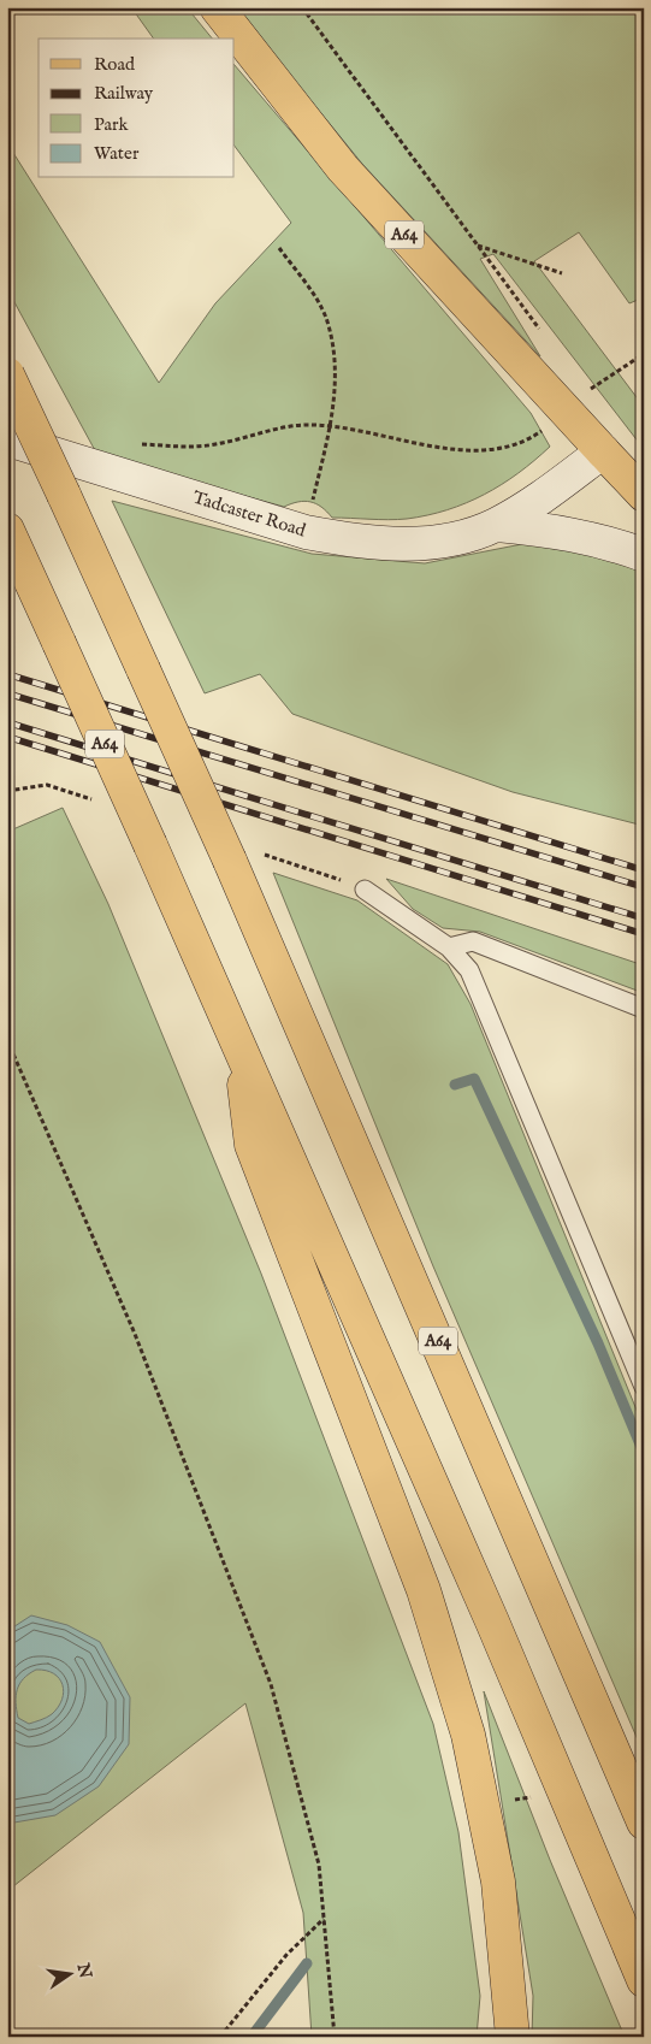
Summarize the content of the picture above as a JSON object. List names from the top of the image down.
{
  "streets": {
    "main road": ["A64"],
    "street": ["Tadcaster Road"]
  },
  "crossings": [
    ["A64", "Tadcaster Road"]
  ],
  "legend": [
    "Road",
    "Railway",
    "Park",
    "Water"
  ],
  "north": "right"
}
